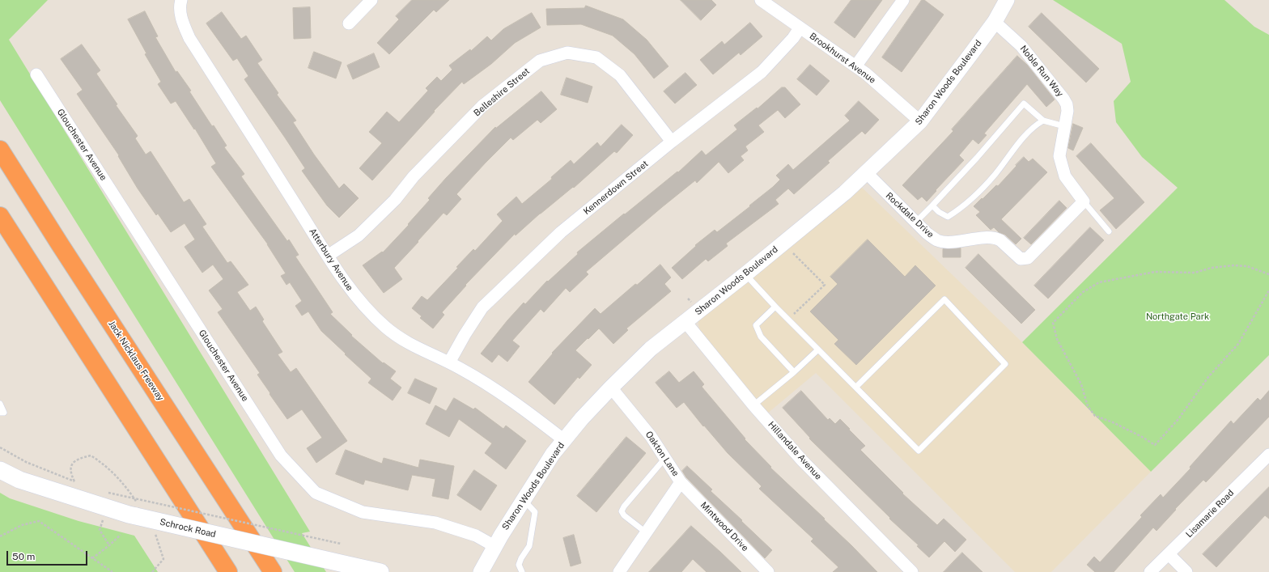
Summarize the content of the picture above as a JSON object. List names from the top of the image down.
{
  "streets": {
    "highway": ["Jack Nicklaus Freeway"],
    "main road": ["Schrock Road"],
    "street": [
      "Brookhurst Avenue",
      "Noble Run Way",
      "Sharon Woods Boulevard",
      "Belleshire Street",
      "Glouchester Avenue",
      "Kennerdown Street",
      "Rockdale Drive",
      "Atterbury Avenue",
      "Hillandale Avenue",
      "Oakton Lane",
      "Lisamarie Road",
      "Mintwood Drive"
    ]
  },
  "crossings": [
    ["Brookhurst Avenue", "Sharon Woods Boulevard"],
    ["Brookhurst Avenue", "Kennerdown Street"],
    ["Noble Run Way", "Sharon Woods Boulevard"],
    ["Noble Run Way", "Rockdale Drive"],
    ["Sharon Woods Boulevard", "Glouchester Avenue"],
    ["Sharon Woods Boulevard", "Rockdale Drive"],
    ["Sharon Woods Boulevard", "Atterbury Avenue"],
    ["Sharon Woods Boulevard", "Hillandale Avenue"],
    ["Sharon Woods Boulevard", "Oakton Lane"],
    ["Belleshire Street", "Kennerdown Street"],
    ["Belleshire Street", "Atterbury Avenue"],
    ["Kennerdown Street", "Atterbury Avenue"],
    ["Oakton Lane", "Mintwood Drive"]
  ],
  "parks": ["Northgate Park"],
  "scale_bar": "50 m"
}
